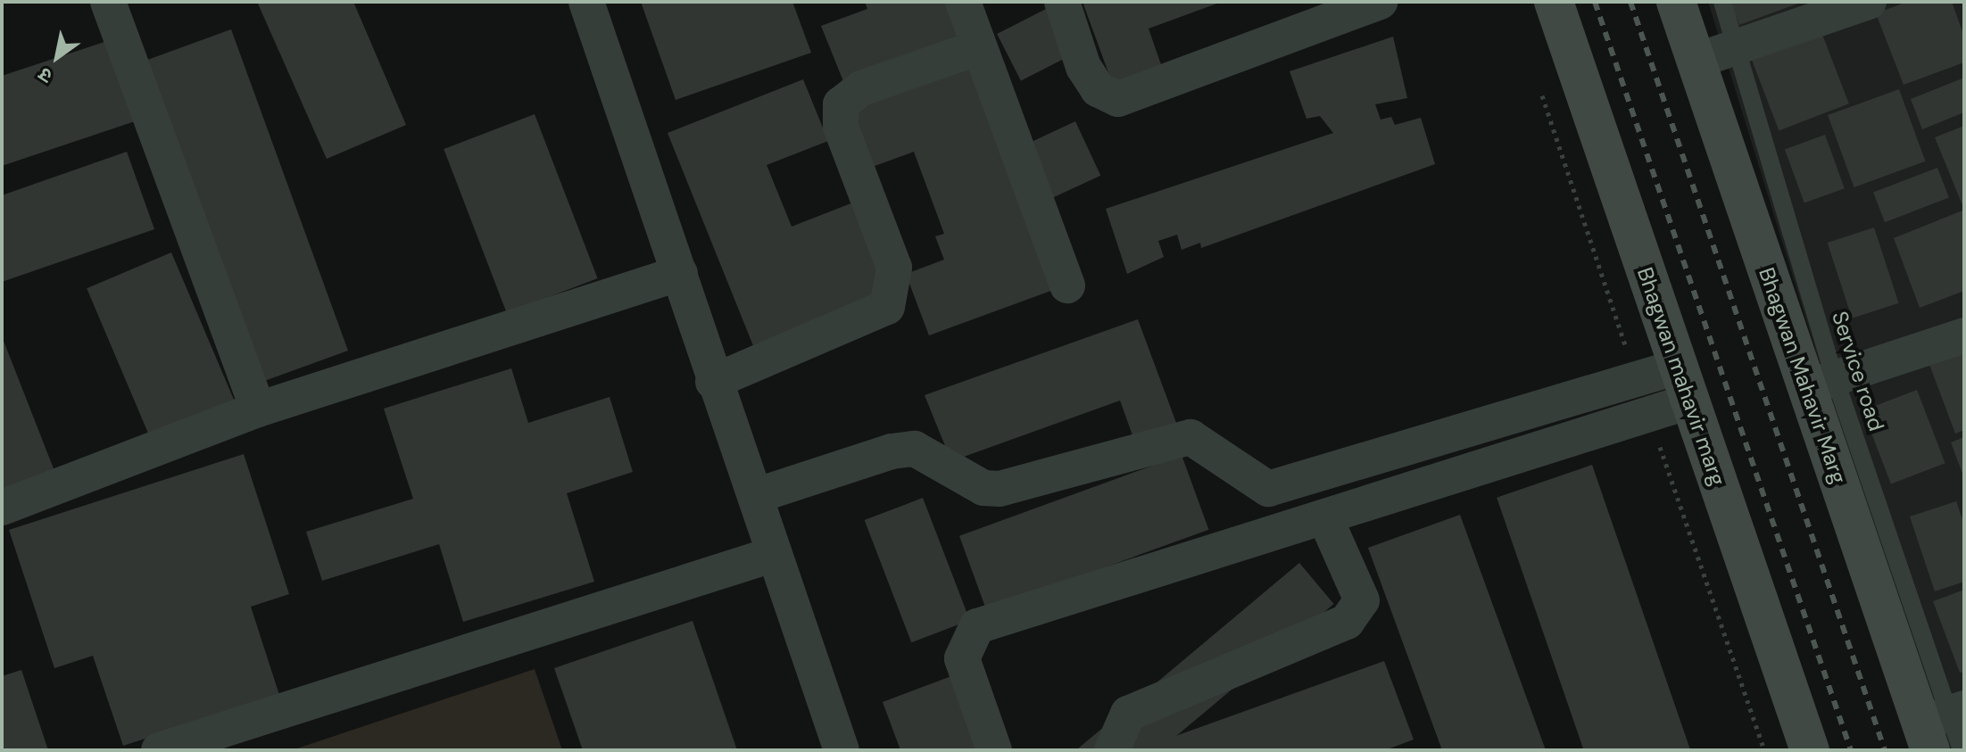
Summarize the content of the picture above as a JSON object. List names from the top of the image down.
{
  "streets": {
    "main road": ["Bhagwan Mahavir Marg", "Bhagwan mahavir marg"],
    "lane": ["Service road"]
  },
  "crossings": [
    ["Service road", "Bhagwan Mahavir Marg"]
  ],
  "north": "bottom left"
}
